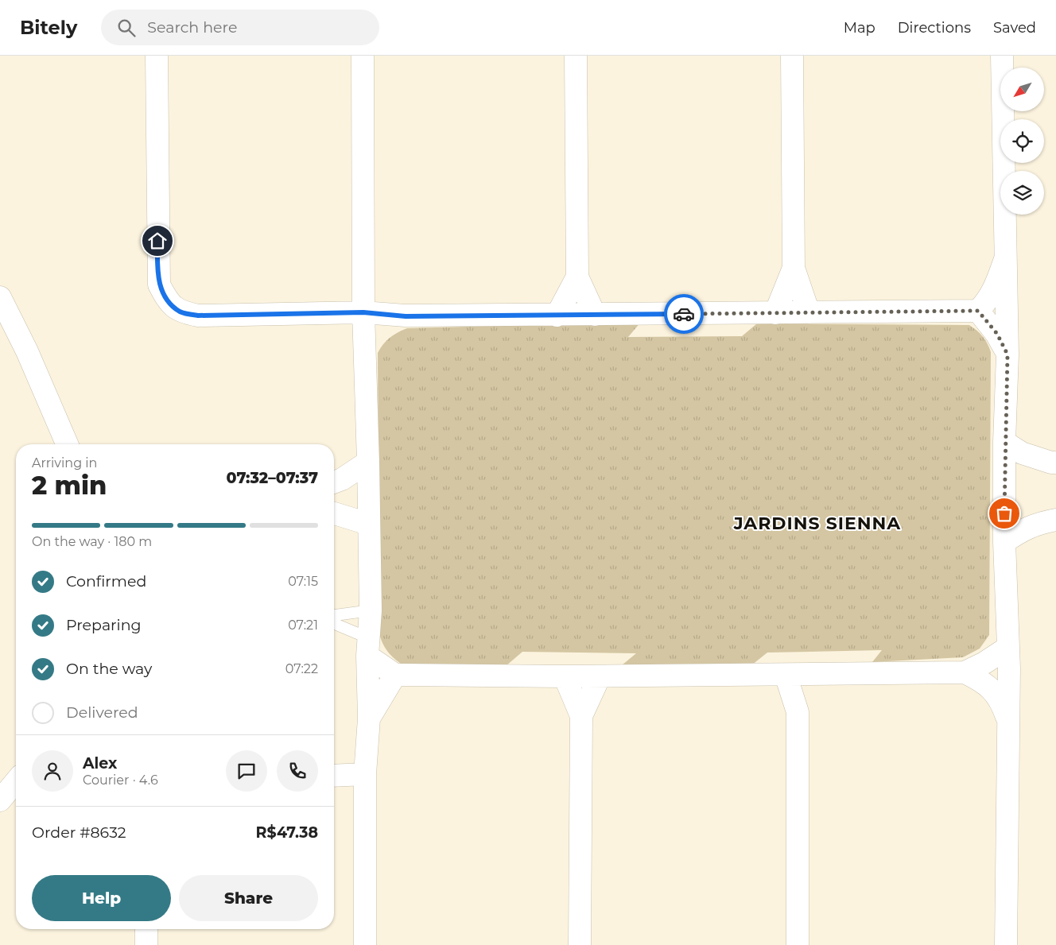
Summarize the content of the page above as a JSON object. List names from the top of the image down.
{
  "districts": ["JARDINS SIENNA"],
  "north": "bottom left",
  "page": {
    "header": "Bitely",
    "search": "Search here",
    "nav": ["Map", "Directions", "Saved"],
    "heading": ["2 min", "Arriving in", "07:32–07:37"],
    "panel": [
      "Alex",
      "Courier · 4.6",
      "Order #8632",
      "R$47.38"
    ],
    "bar": "On the way · 180 m",
    "list": [
      ["Confirmed", "07:15"],
      ["Preparing", "07:21"],
      ["On the way", "07:22"],
      "Delivered"
    ],
    "buttons": ["Help", "Share"]
  }
}
